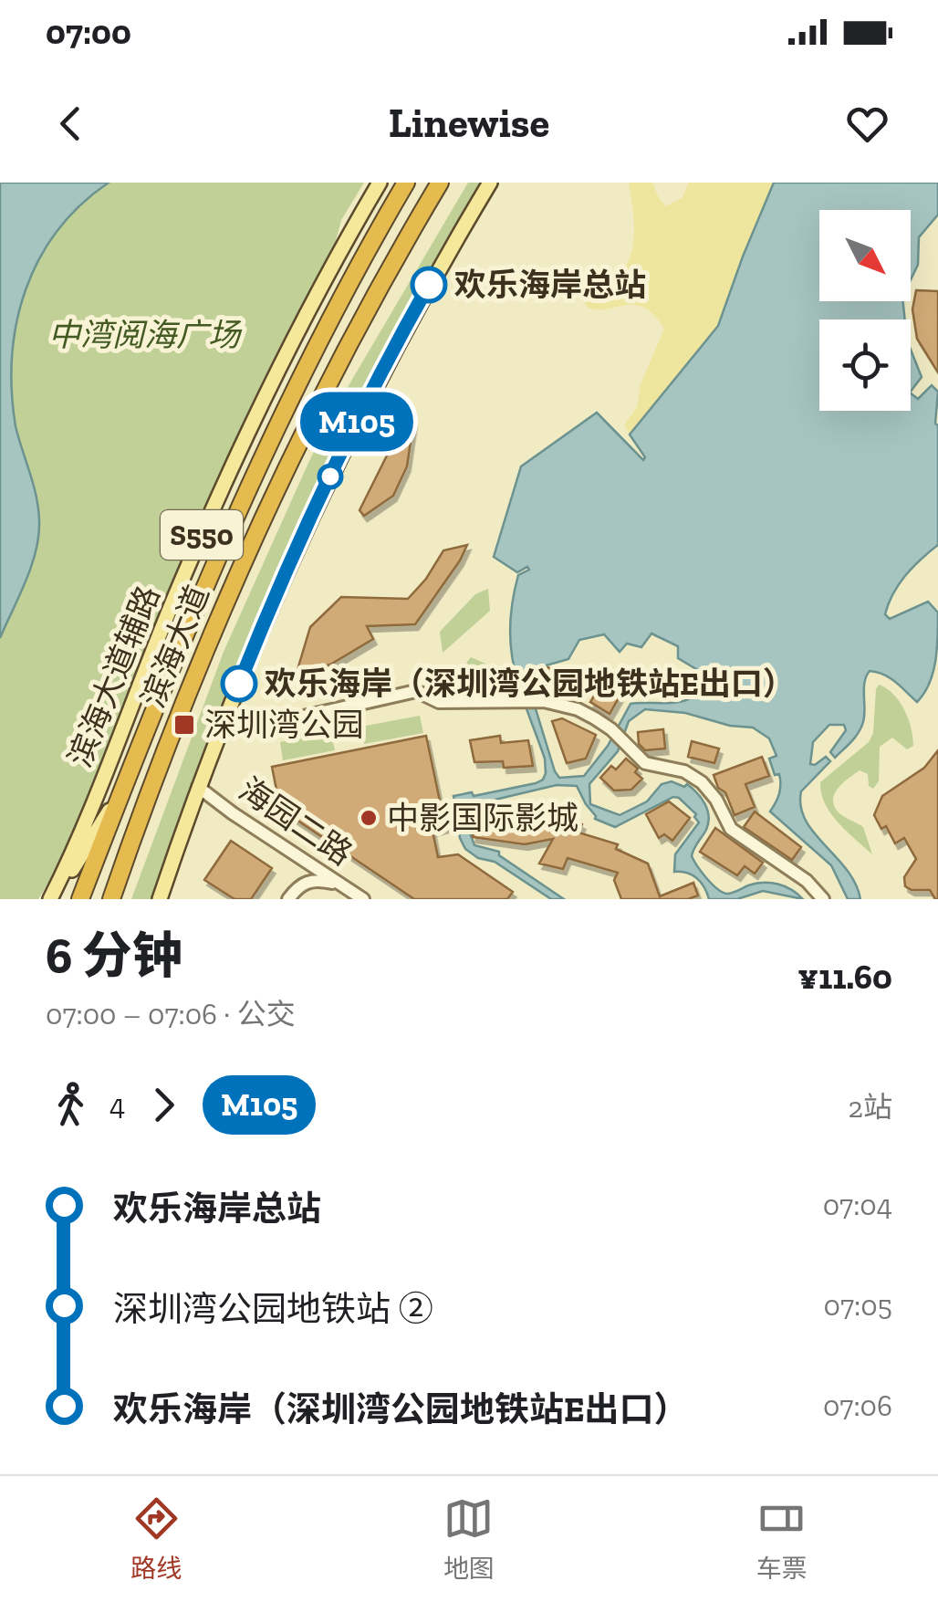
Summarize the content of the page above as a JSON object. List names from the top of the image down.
{
  "streets": {
    "highway": ["S550", "滨海大道"],
    "main road": ["滨海大道辅路"],
    "street": ["海园二路"]
  },
  "crossings": [
    ["滨海大道", "滨海大道辅路"]
  ],
  "parks": ["中湾阅海广场"],
  "places": {
    "other": ["欢乐海岸总站", "欢乐海岸（深圳湾公园地铁站E出口）", "中影国际影城"],
    "transit": ["深圳湾公园"]
  },
  "lines": ["bus line M105"],
  "north": "bottom right",
  "page": {
    "status": "07:00",
    "header": "Linewise",
    "on_map": "M105",
    "heading": ["6 分钟", "07:00 – 07:06 · 公交", "¥11.60"],
    "legs": ["4", "M105", "2站"],
    "list": [
      {
        "name": "欢乐海岸总站",
        "value": "07:04"
      },
      {
        "name": "深圳湾公园地铁站 ②",
        "value": "07:05"
      },
      {
        "name": "欢乐海岸（深圳湾公园地铁站E出口）",
        "value": "07:06"
      }
    ],
    "tabs": ["路线", "地图", "车票"]
  }
}
